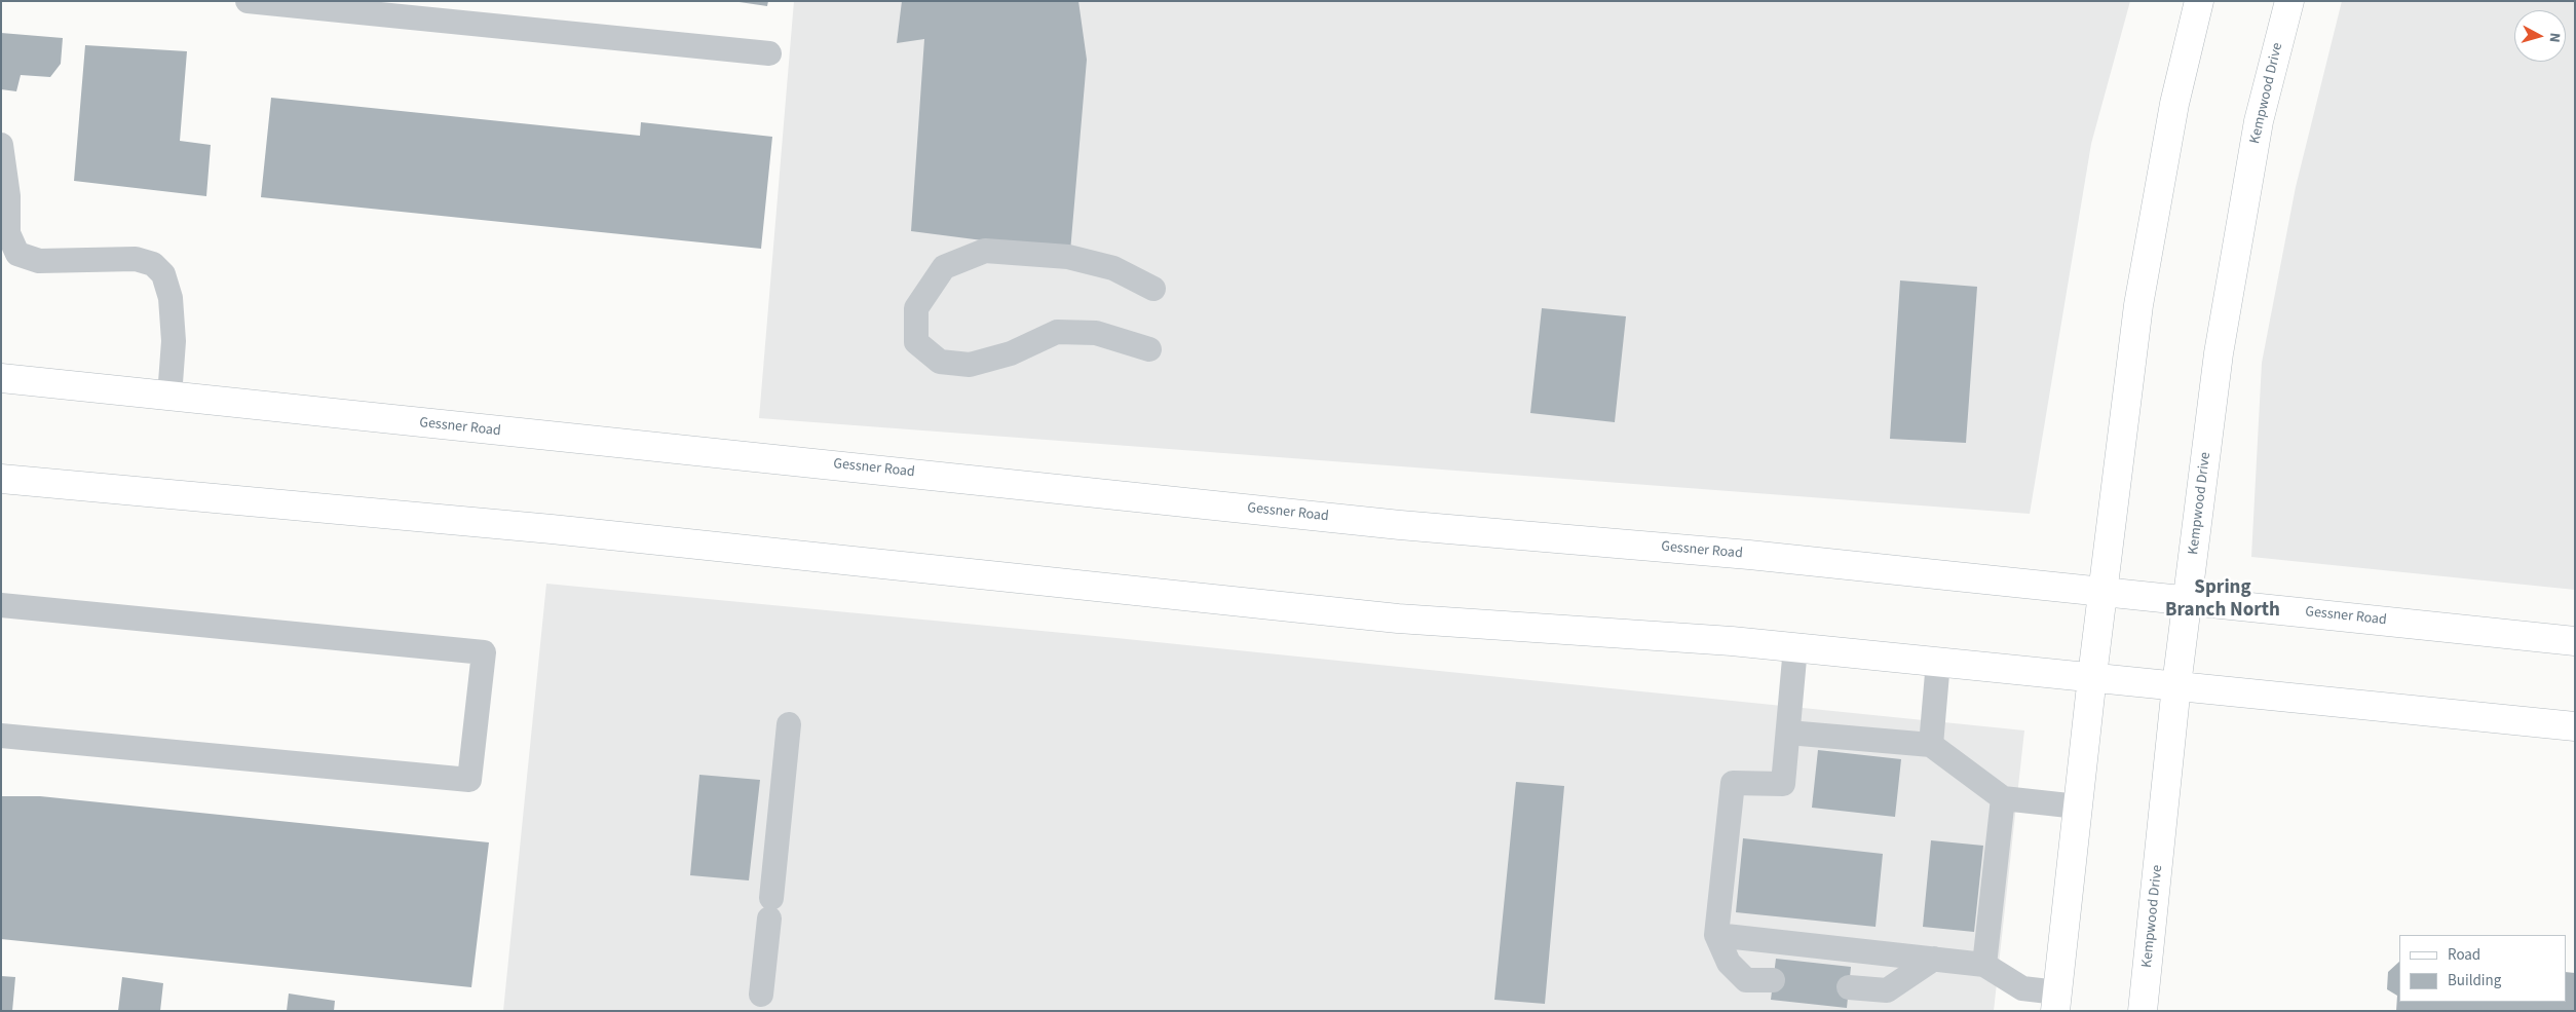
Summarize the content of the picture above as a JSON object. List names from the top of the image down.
{
  "streets": {
    "main road": ["Kempwood Drive", "Gessner Road"]
  },
  "crossings": [
    ["Kempwood Drive", "Gessner Road"]
  ],
  "districts": ["Spring Branch North"],
  "legend": ["Road", "Building"],
  "north": "right"
}
